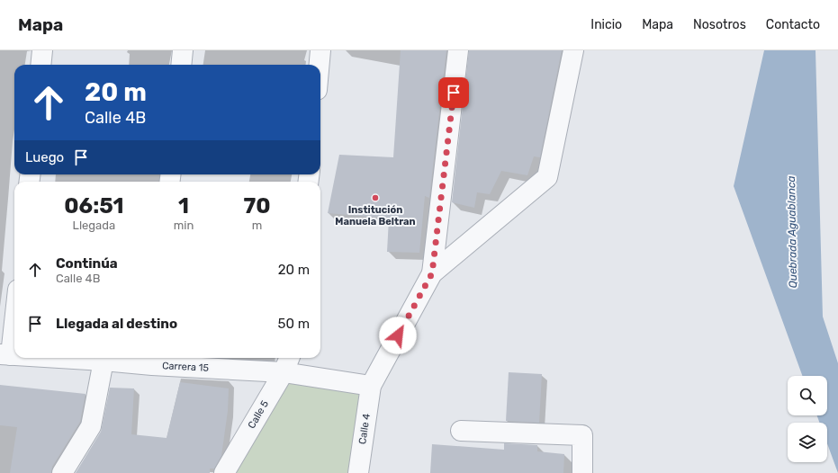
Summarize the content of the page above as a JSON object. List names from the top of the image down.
{
  "streets": {
    "street": ["Carrera 15", "Calle 5", "Calle 4"]
  },
  "crossings": [
    ["Carrera 15", "Calle 5"],
    ["Carrera 15", "Calle 4"]
  ],
  "water": ["Quebrada Aguablanca"],
  "places": ["Institución Manuela Beltran"],
  "page": {
    "header": "Mapa",
    "nav": [
      "Inicio",
      "Mapa",
      "Nosotros",
      "Contacto"
    ],
    "turn": ["20 m", "Calle 4B"],
    "then": "Luego",
    "eta": [
      "06:51",
      "Llegada",
      "1",
      "min",
      "70",
      "m"
    ],
    "list": [
      {
        "name": "Continúa",
        "note": "Calle 4B",
        "value": "20 m"
      },
      {
        "name": "Llegada al destino",
        "value": "50 m"
      }
    ]
  }
}
